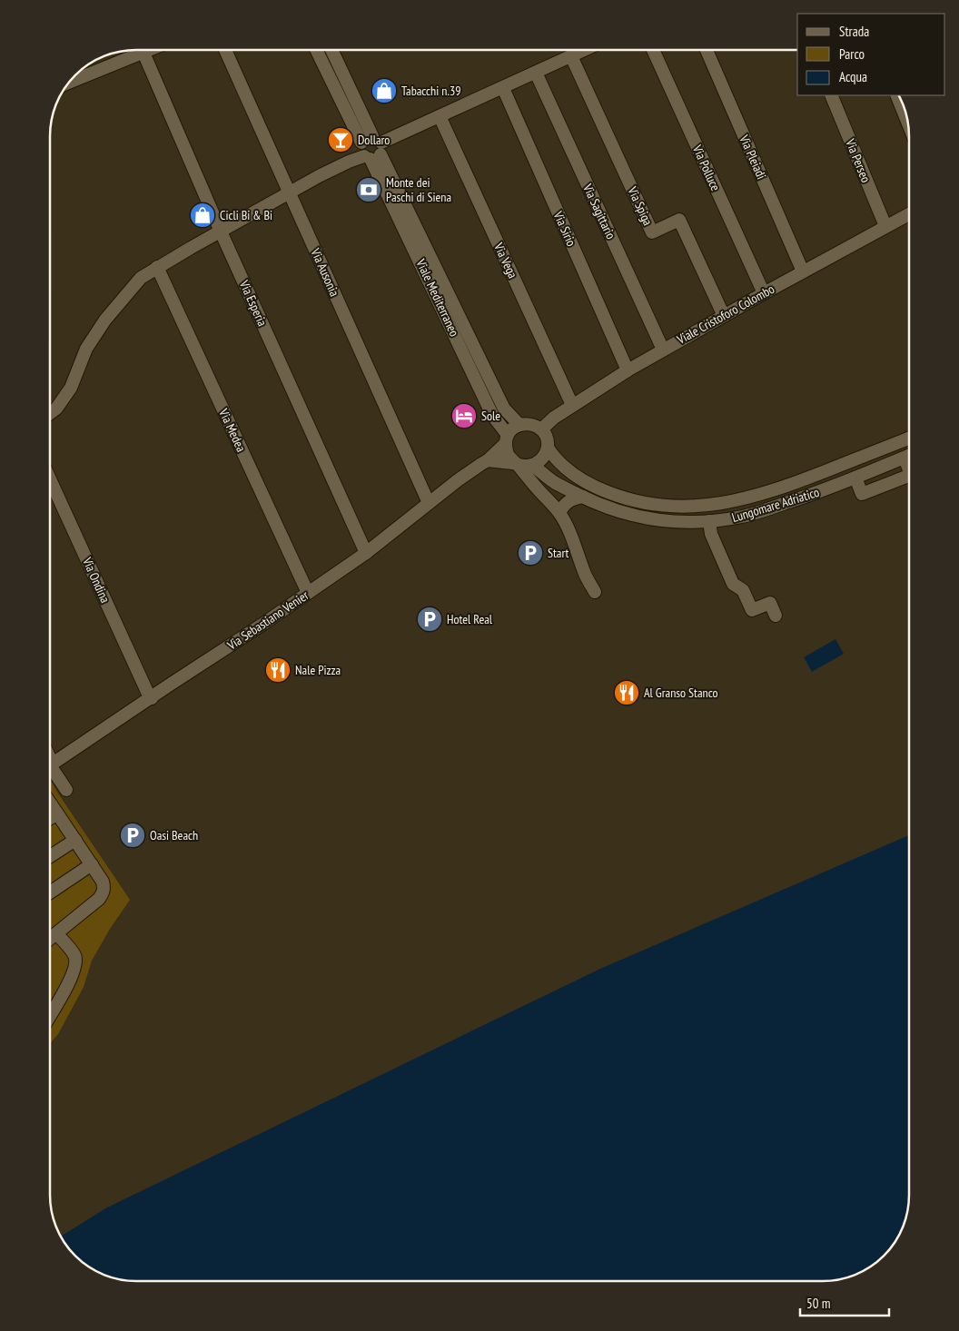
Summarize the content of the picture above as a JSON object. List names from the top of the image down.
{
  "streets": {
    "street": [
      "Via Pleiadi",
      "Via Perseo",
      "Via Polluce",
      "Via Spiga",
      "Via Sagittario",
      "Via Sirio",
      "Via Vega",
      "Via Ausonia",
      "Viale Mediterraneo",
      "Via Esperia",
      "Viale Cristoforo Colombo",
      "Via Medea",
      "Lungomare Adriatico",
      "Via Ondina",
      "Via Sebastiano Venier"
    ]
  },
  "crossings": [
    ["Via Pleiadi", "Viale Cristoforo Colombo"],
    ["Via Perseo", "Viale Cristoforo Colombo"],
    ["Via Polluce", "Viale Cristoforo Colombo"],
    ["Via Spiga", "Viale Cristoforo Colombo"],
    ["Via Sagittario", "Viale Cristoforo Colombo"],
    ["Via Sirio", "Viale Cristoforo Colombo"],
    ["Via Vega", "Viale Cristoforo Colombo"],
    ["Via Ausonia", "Via Sebastiano Venier"],
    ["Viale Mediterraneo", "Viale Cristoforo Colombo"],
    ["Viale Mediterraneo", "Lungomare Adriatico"],
    ["Viale Mediterraneo", "Via Sebastiano Venier"],
    ["Via Esperia", "Via Sebastiano Venier"],
    ["Viale Cristoforo Colombo", "Lungomare Adriatico"],
    ["Viale Cristoforo Colombo", "Via Sebastiano Venier"],
    ["Via Medea", "Via Sebastiano Venier"],
    ["Lungomare Adriatico", "Via Sebastiano Venier"],
    ["Via Ondina", "Via Sebastiano Venier"]
  ],
  "places": {
    "shop": ["Tabacchi n.39", "Cicli Bi & Bi"],
    "bar": ["Dollaro"],
    "bank": ["Monte dei Paschi di Siena"],
    "hotel": ["Sole"],
    "parking": ["Start", "Hotel Real", "Oasi Beach"],
    "restaurant": ["Nale Pizza", "Al Granso Stanco"]
  },
  "legend": ["Strada", "Parco", "Acqua"],
  "scale_bar": "50 m"
}
